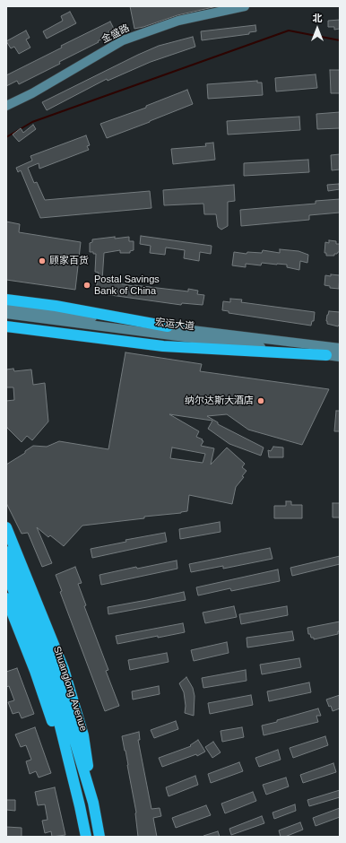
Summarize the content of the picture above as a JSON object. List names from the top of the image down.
{
  "streets": {
    "highway": ["Shuanglong Avenue"],
    "main road": ["金盛路", "宏运大道"]
  },
  "places": ["顾家百货", "Postal Savings Bank of China", "纳尔达斯大酒店"],
  "north": "top"
}
